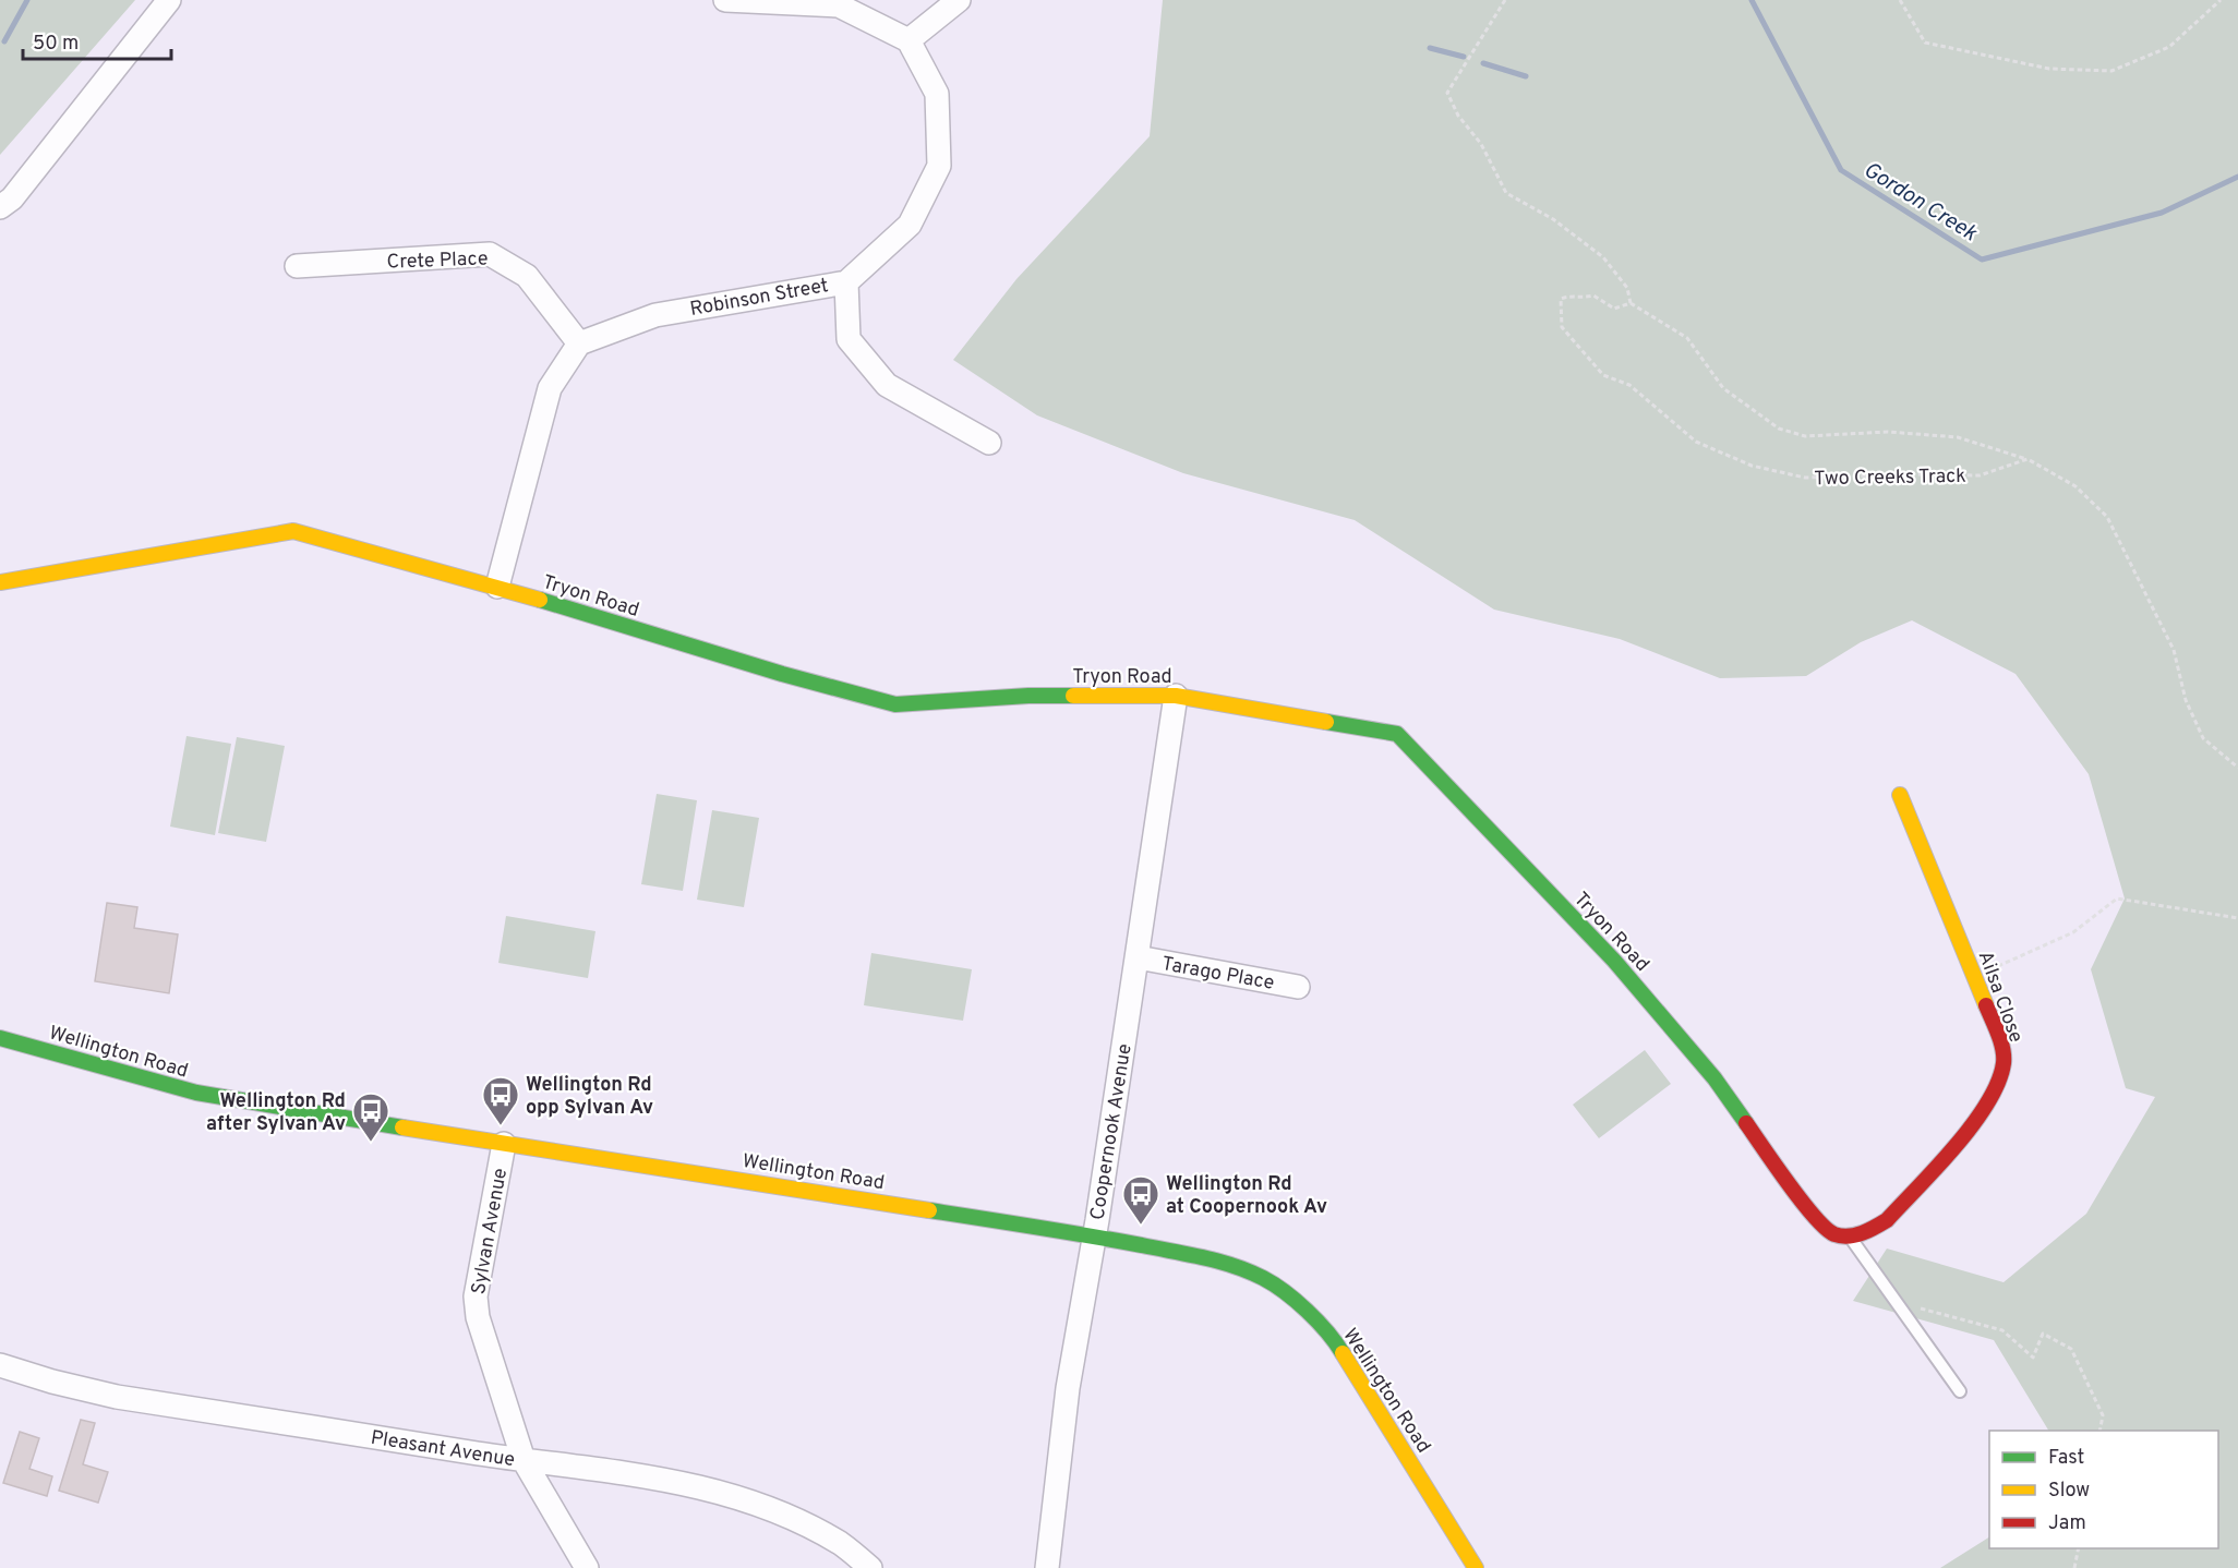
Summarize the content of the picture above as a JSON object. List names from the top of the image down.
{
  "streets": {
    "street": [
      "Crete Place",
      "Robinson Street",
      "Tryon Road",
      "Tarago Place",
      "Ailsa Close",
      "Wellington Road",
      "Coopernook Avenue",
      "Sylvan Avenue",
      "Pleasant Avenue"
    ],
    "path": ["Two Creeks Track"]
  },
  "crossings": [
    ["Crete Place", "Robinson Street"],
    ["Tryon Road", "Ailsa Close"],
    ["Tryon Road", "Coopernook Avenue"],
    ["Tarago Place", "Coopernook Avenue"],
    ["Wellington Road", "Coopernook Avenue"],
    ["Wellington Road", "Sylvan Avenue"],
    ["Sylvan Avenue", "Pleasant Avenue"]
  ],
  "water": ["Gordon Creek"],
  "places": {
    "bus stop": ["Wellington Rd opp Sylvan Av", "Wellington Rd after Sylvan Av", "Wellington Rd at Coopernook Av"]
  },
  "legend": ["Fast", "Slow", "Jam"],
  "scale_bar": "50 m"
}
